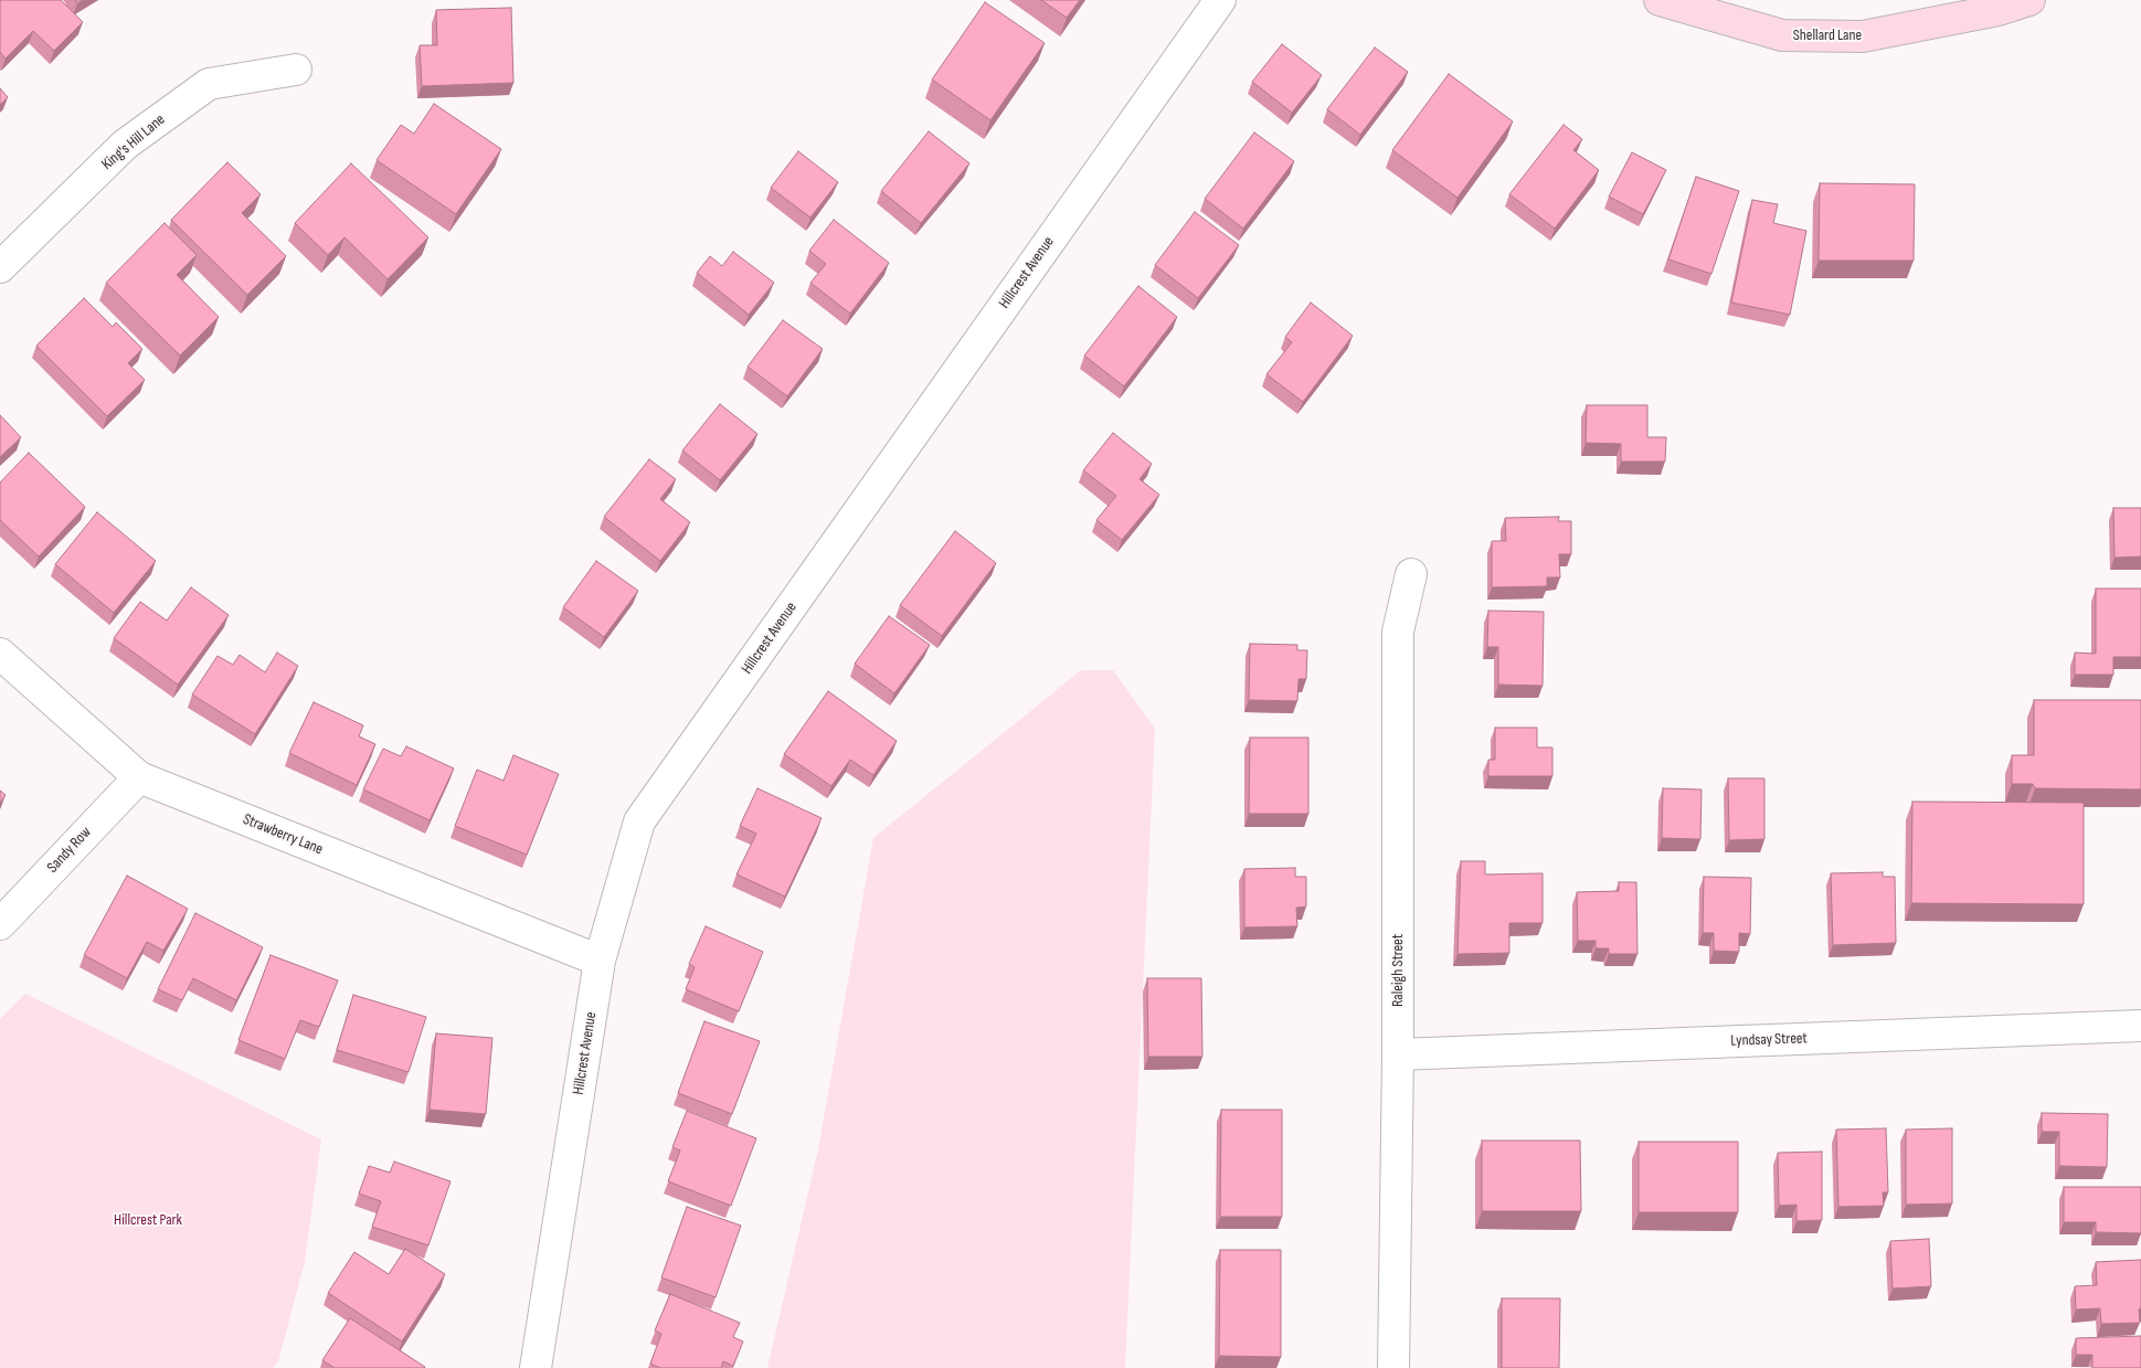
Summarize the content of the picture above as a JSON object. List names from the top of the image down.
{
  "streets": {
    "main road": ["Shellard Lane"],
    "street": [
      "King's Hill Lane",
      "Hillcrest Avenue",
      "Strawberry Lane",
      "Sandy Row",
      "Raleigh Street",
      "Lyndsay Street"
    ]
  },
  "crossings": [
    ["Hillcrest Avenue", "Strawberry Lane"],
    ["Strawberry Lane", "Sandy Row"],
    ["Raleigh Street", "Lyndsay Street"]
  ],
  "parks": ["Hillcrest Park"]
}
